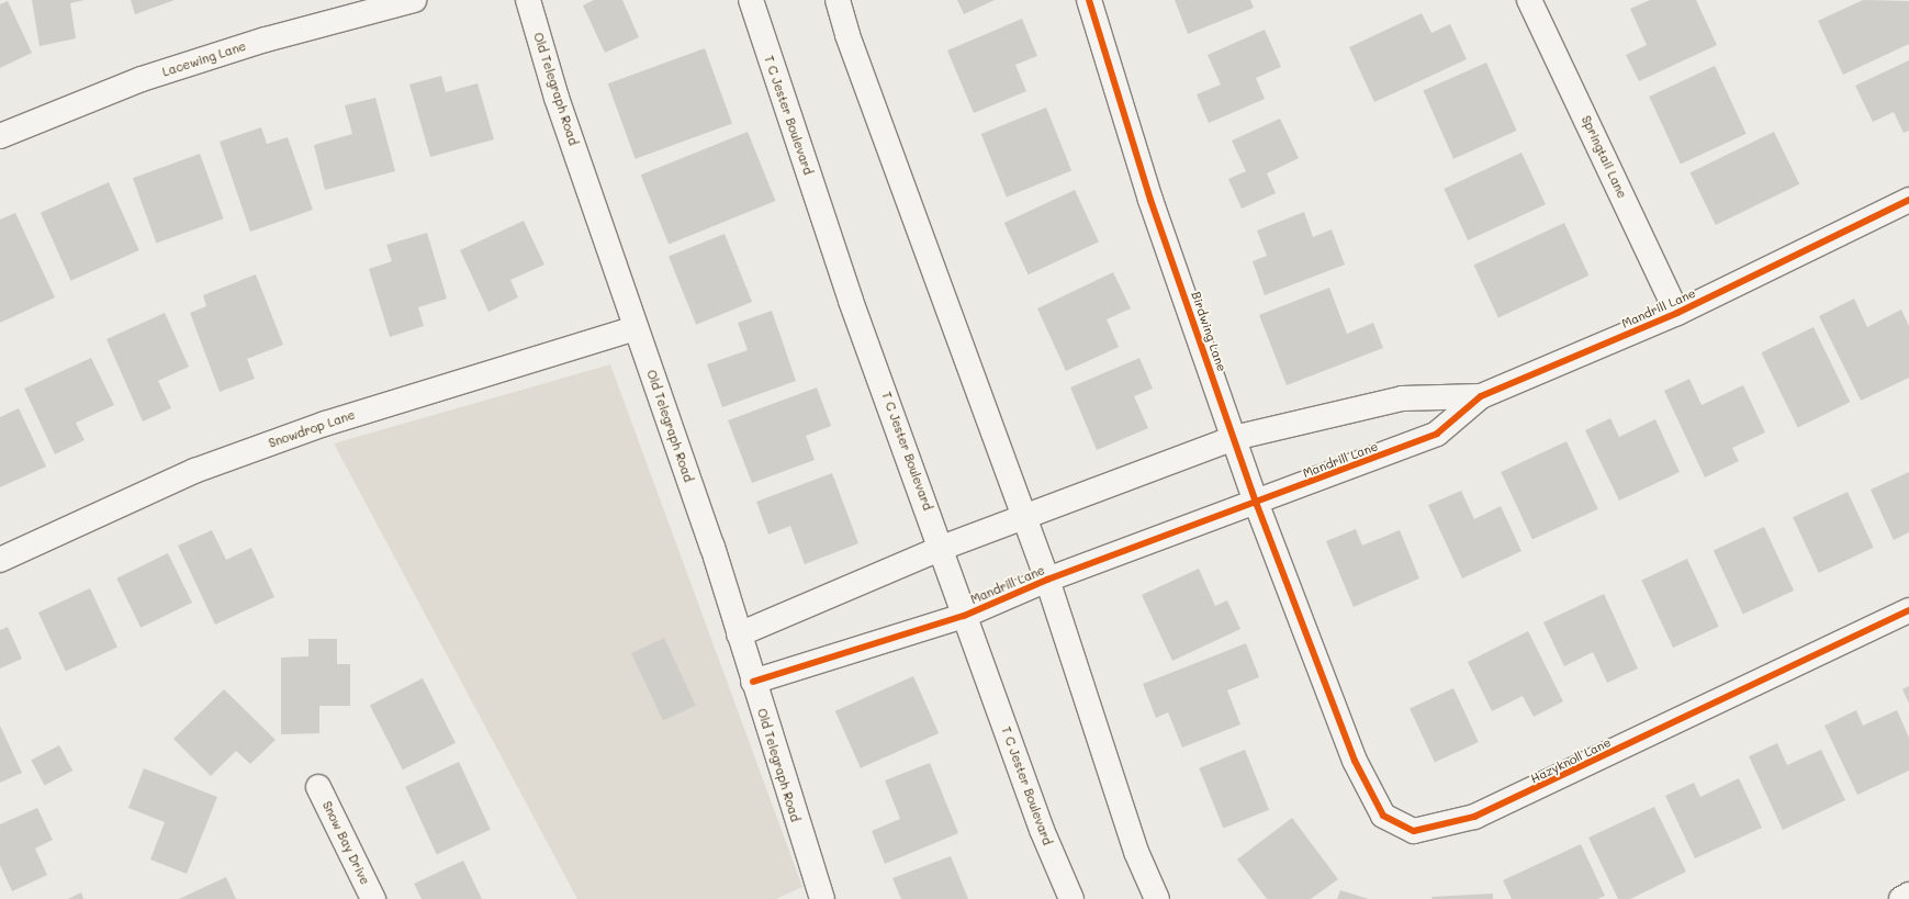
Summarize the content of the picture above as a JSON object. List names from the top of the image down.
{
  "streets": {
    "street": [
      "Lacewing Lane",
      "Old Telegraph Road",
      "T C Jester Boulevard",
      "Springtail Lane",
      "Mandrill Lane",
      "Birdwing Lane",
      "Snowdrop Lane",
      "Hazyknoll Lane",
      "Snow Bay Drive"
    ]
  },
  "crossings": [
    ["Old Telegraph Road", "Mandrill Lane"],
    ["Old Telegraph Road", "Snowdrop Lane"],
    ["T C Jester Boulevard", "Mandrill Lane"],
    ["Springtail Lane", "Mandrill Lane"],
    ["Mandrill Lane", "Birdwing Lane"],
    ["Birdwing Lane", "Hazyknoll Lane"]
  ]
}
